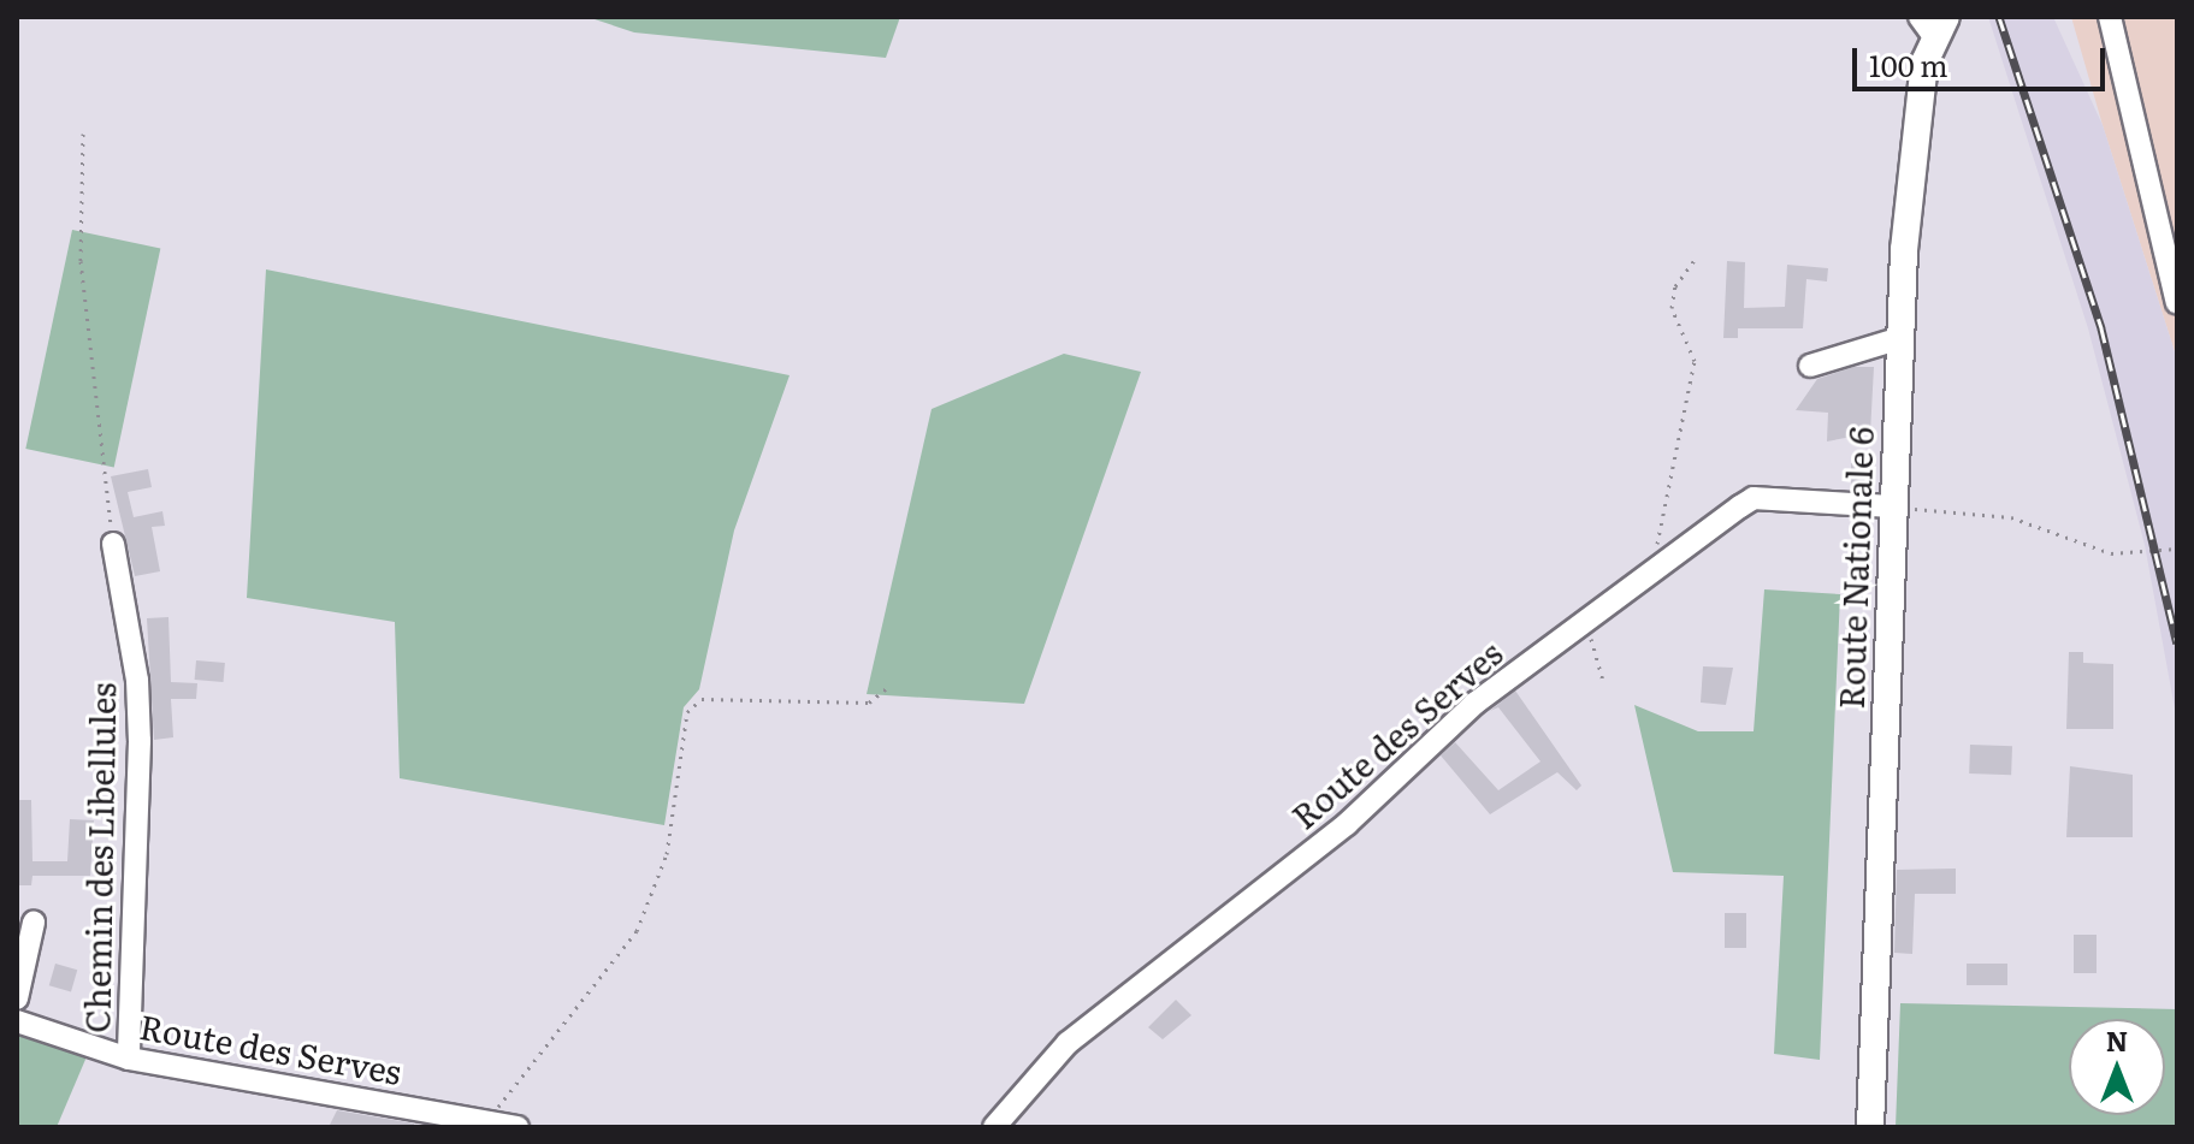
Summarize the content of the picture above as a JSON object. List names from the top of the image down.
{
  "streets": {
    "main road": ["Route Nationale 6"],
    "street": ["Route des Serves", "Chemin des Libellules"]
  },
  "crossings": [
    ["Route Nationale 6", "Route des Serves"],
    ["Route des Serves", "Chemin des Libellules"]
  ],
  "scale_bar": "100 m",
  "north": "top"
}
